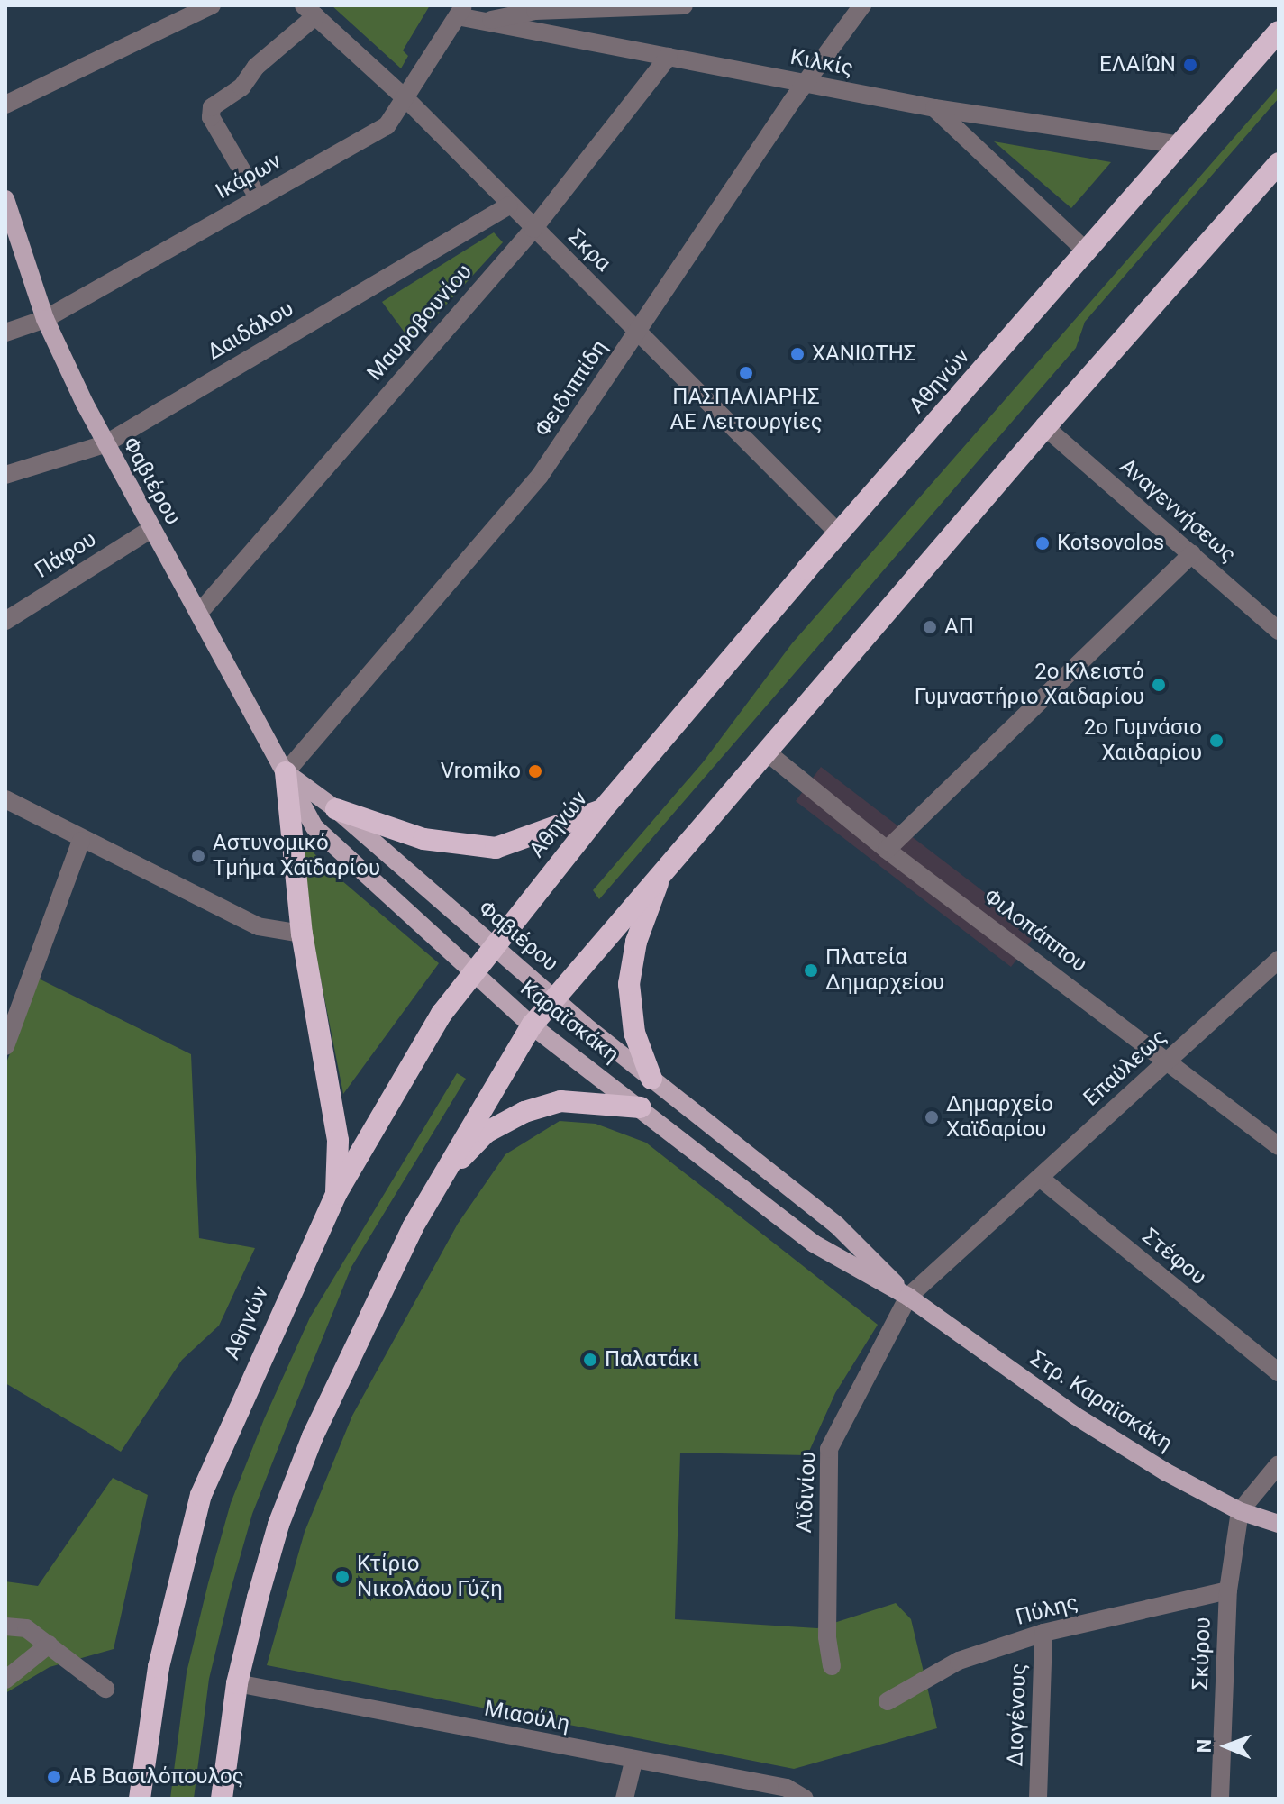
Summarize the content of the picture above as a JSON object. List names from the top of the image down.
{
  "streets": {
    "highway": ["Αθηνών"],
    "main road": ["Φαβιέρου", "Καραϊσκάκη", "Στρ. Καραϊσκάκη"],
    "street": [
      "Κιλκίς",
      "Ικάρων",
      "Σκρα",
      "Μαυροβουνίου",
      "Δαιδάλου",
      "Φειδιππίδη",
      "Αναγεννήσεως",
      "Πάφου",
      "Φιλοπάππου",
      "Επαύλεως",
      "Στέφου",
      "Αϊδινίου",
      "Πύλης",
      "Σκύρου",
      "Διογένους",
      "Μιαούλη"
    ]
  },
  "crossings": [
    ["Κιλκίς", "Ικάρων"],
    ["Κιλκίς", "Μαυροβουνίου"],
    ["Κιλκίς", "Αθηνών"],
    ["Κιλκίς", "Φειδιππίδη"],
    ["Ικάρων", "Σκρα"],
    ["Ικάρων", "Φαβιέρου"],
    ["Σκρα", "Μαυροβουνίου"],
    ["Σκρα", "Δαιδάλου"],
    ["Σκρα", "Αθηνών"],
    ["Σκρα", "Φειδιππίδη"],
    ["Μαυροβουνίου", "Φαβιέρου"],
    ["Δαιδάλου", "Φαβιέρου"],
    ["Αθηνών", "Φαβιέρου"],
    ["Αθηνών", "Καραϊσκάκη"],
    ["Φειδιππίδη", "Φαβιέρου"],
    ["Φαβιέρου", "Πάφου"],
    ["Φαβιέρου", "Καραϊσκάκη"],
    ["Φιλοπάππου", "Επαύλεως"],
    ["Καραϊσκάκη", "Στρ. Καραϊσκάκη"],
    ["Επαύλεως", "Στέφου"],
    ["Επαύλεως", "Στρ. Καραϊσκάκη"],
    ["Επαύλεως", "Αϊδινίου"],
    ["Στρ. Καραϊσκάκη", "Αϊδινίου"],
    ["Στρ. Καραϊσκάκη", "Σκύρου"],
    ["Πύλης", "Σκύρου"],
    ["Πύλης", "Διογένους"]
  ],
  "places": [
    "ΕΛΑΙΏΝ",
    "ΧΑΝΙΩΤΗΣ",
    "ΠΑΣΠΑΛΙΑΡΗΣ ΑΕ Λειτουργίες",
    "Kotsovolos",
    "ΑΠ",
    "2ο Κλειστό Γυμναστήριο Χαιδαρίου",
    "2ο Γυμνάσιο Χαιδαρίου",
    "Vromiko",
    "Αστυνομικό Τμήμα Χαϊδαρίου",
    "Πλατεία Δημαρχείου",
    "Δημαρχείο Χαϊδαρίου",
    "Παλατάκι",
    "Κτίριο Νικολάου Γύζη",
    "ΑΒ Βασιλόπουλος"
  ],
  "north": "left"
}
